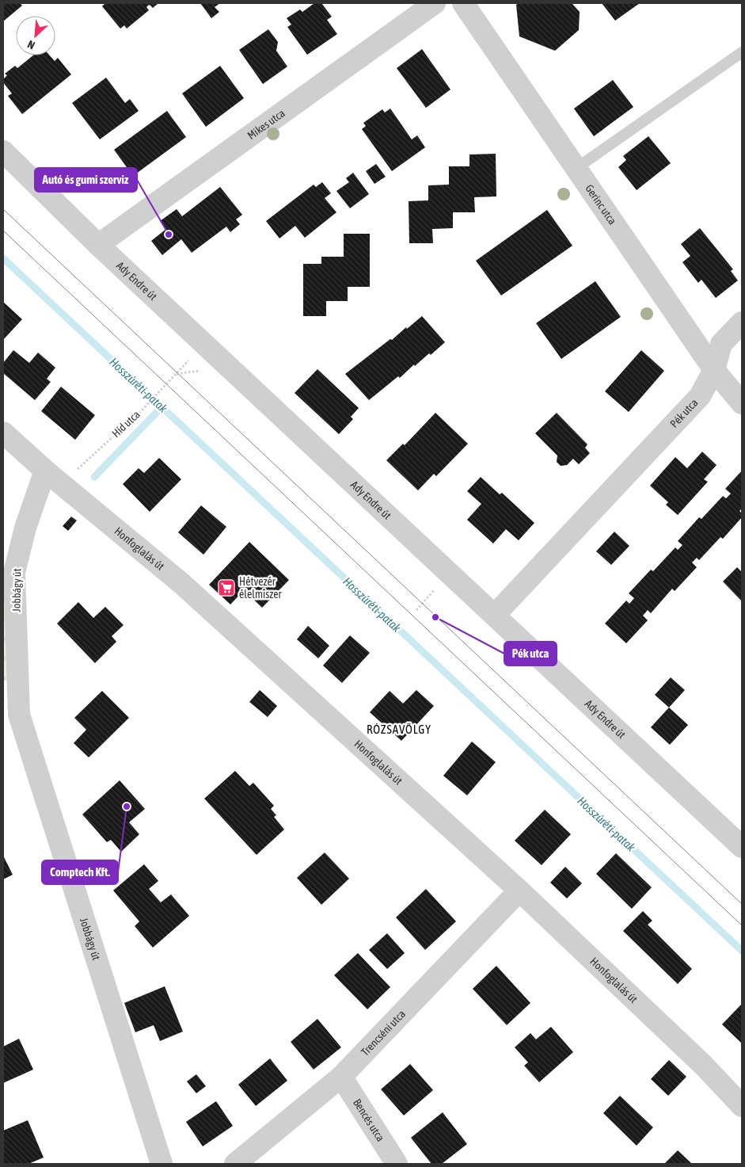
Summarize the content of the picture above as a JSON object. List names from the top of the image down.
{
  "streets": {
    "street": [
      "Mikes utca",
      "Gerinc utca",
      "Ady Endre út",
      "Pék utca",
      "Honfoglalás út",
      "Jobbágy út",
      "Trencséni utca",
      "Bencés utca"
    ],
    "path": ["Híd utca"]
  },
  "crossings": [
    ["Mikes utca", "Ady Endre út"],
    ["Gerinc utca", "Pék utca"],
    ["Ady Endre út", "Pék utca"],
    ["Ady Endre út", "Híd utca"],
    ["Híd utca", "Honfoglalás út"],
    ["Honfoglalás út", "Jobbágy út"],
    ["Honfoglalás út", "Trencséni utca"],
    ["Trencséni utca", "Bencés utca"]
  ],
  "districts": ["RÓZSAVÖLGY"],
  "water": ["Hosszúréti-patak"],
  "places": {
    "other": ["Autó és gumi szerviz", "Pék utca", "Comptech Kft."],
    "supermarket": ["Hétvezér élelmiszer"]
  },
  "north": "bottom left"
}
